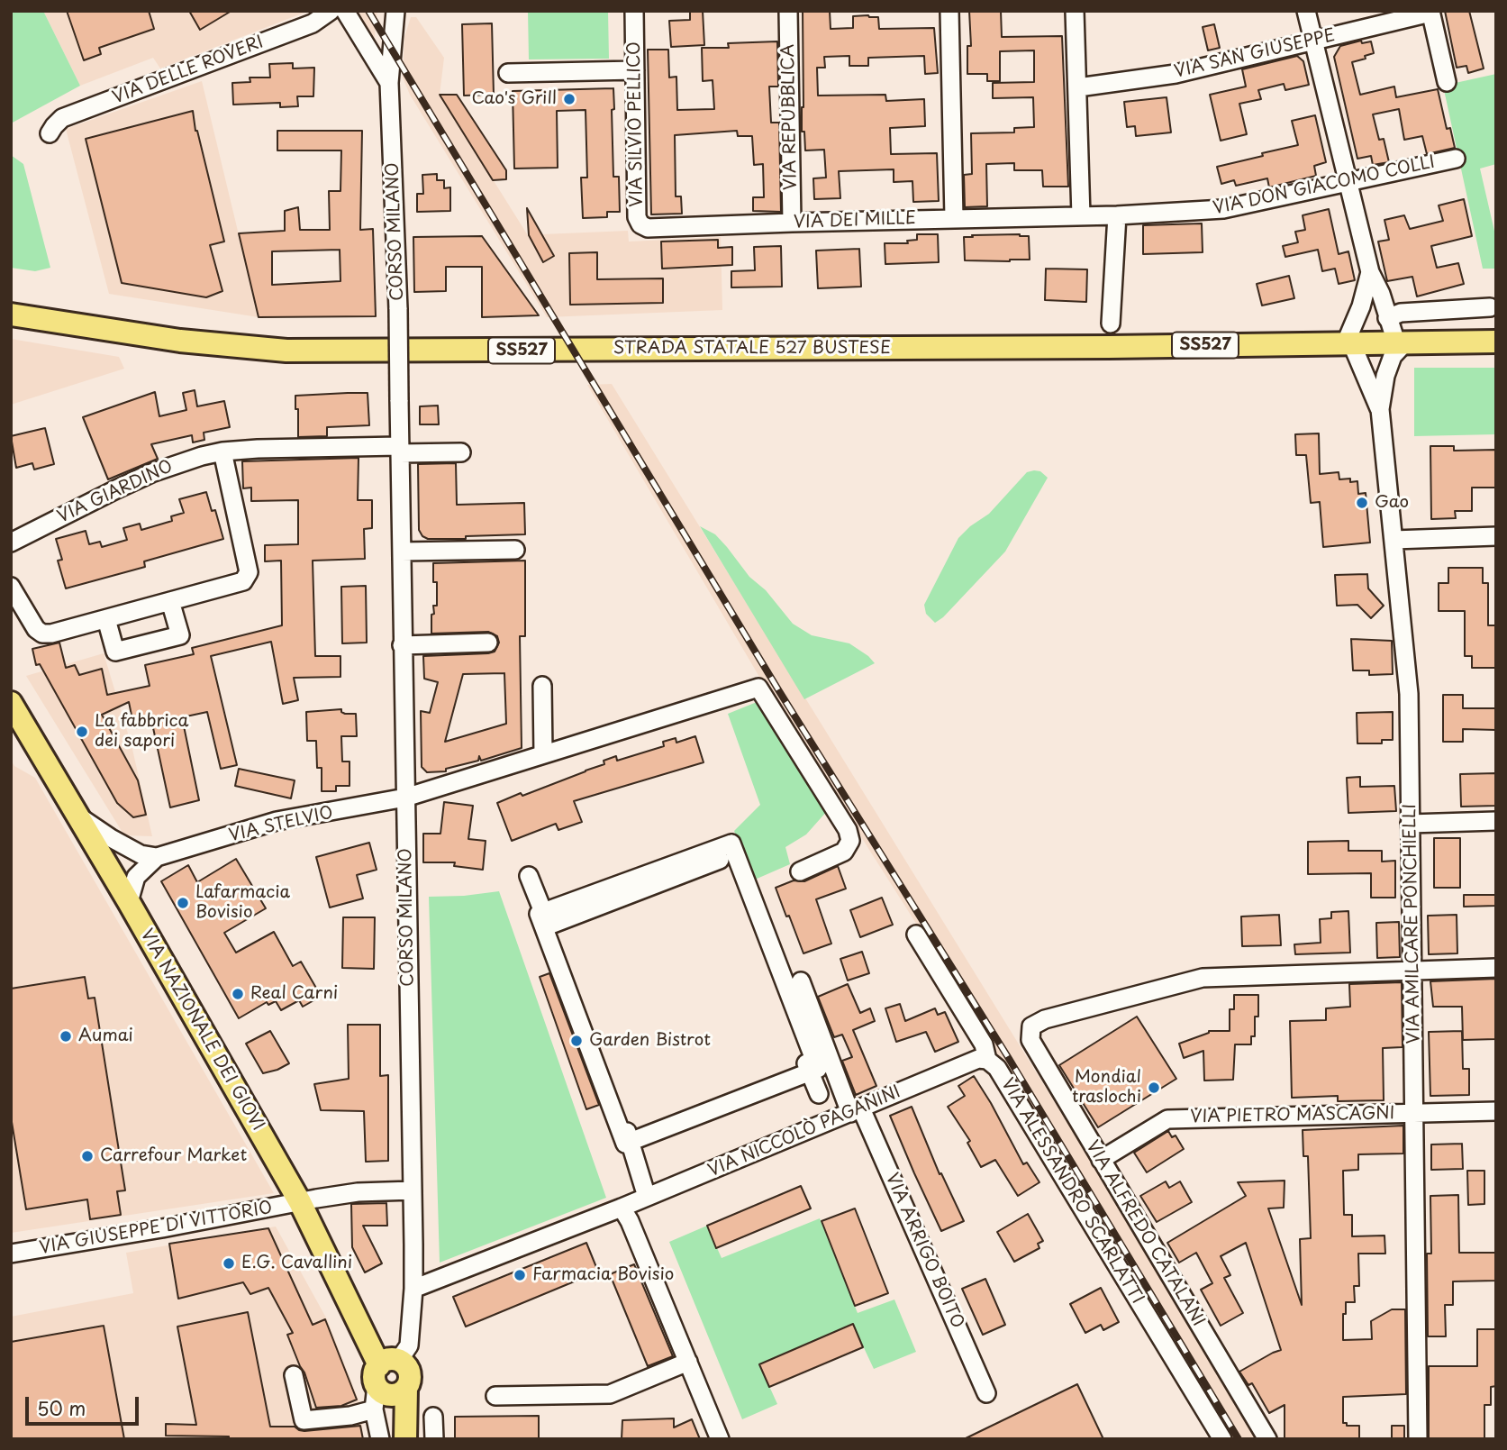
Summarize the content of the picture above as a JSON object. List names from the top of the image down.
{
  "streets": {
    "main road": ["SS527", "STRADA STATALE 527 BUSTESE", "VIA NAZIONALE DEI GIOVI"],
    "street": [
      "VIA SAN GIUSEPPE",
      "VIA DELLE ROVERI",
      "VIA REPUBBLICA",
      "VIA SILVIO PELLICO",
      "VIA DON GIACOMO COLLI",
      "VIA DEI MILLE",
      "CORSO MILANO",
      "VIA GIARDINO",
      "VIA STELVIO",
      "VIA AMILCARE PONCHIELLI",
      "VIA PIETRO MASCAGNI",
      "VIA NICCOLÒ PAGANINI",
      "VIA ALESSANDRO SCARLATTI",
      "VIA GIUSEPPE DI VITTORIO",
      "VIA ALFREDO CATALANI",
      "VIA ARRIGO BOITO"
    ]
  },
  "crossings": [
    ["VIA REPUBBLICA", "VIA DEI MILLE"],
    ["VIA SILVIO PELLICO", "VIA DEI MILLE"],
    ["VIA DON GIACOMO COLLI", "VIA DEI MILLE"],
    ["CORSO MILANO", "VIA GIARDINO"],
    ["CORSO MILANO", "VIA STELVIO"],
    ["CORSO MILANO", "VIA NAZIONALE DEI GIOVI"],
    ["CORSO MILANO", "VIA NICCOLÒ PAGANINI"],
    ["STRADA STATALE 527 BUSTESE", "VIA AMILCARE PONCHIELLI"],
    ["VIA STELVIO", "VIA NAZIONALE DEI GIOVI"],
    ["VIA AMILCARE PONCHIELLI", "VIA PIETRO MASCAGNI"],
    ["VIA AMILCARE PONCHIELLI", "VIA ALFREDO CATALANI"],
    ["VIA NAZIONALE DEI GIOVI", "VIA GIUSEPPE DI VITTORIO"],
    ["VIA PIETRO MASCAGNI", "VIA ALFREDO CATALANI"],
    ["VIA NICCOLÒ PAGANINI", "VIA ALESSANDRO SCARLATTI"],
    ["VIA NICCOLÒ PAGANINI", "VIA ARRIGO BOITO"]
  ],
  "places": [
    "Cao's Grill",
    "Gao",
    "La fabbrica dei sapori",
    "Lafarmacia Bovisio",
    "Real Carni",
    "Aumai",
    "Garden Bistrot",
    "Mondial traslochi",
    "Carrefour Market",
    "E.G. Cavallini",
    "Farmacia Bovisio"
  ],
  "scale_bar": "50 m"
}
